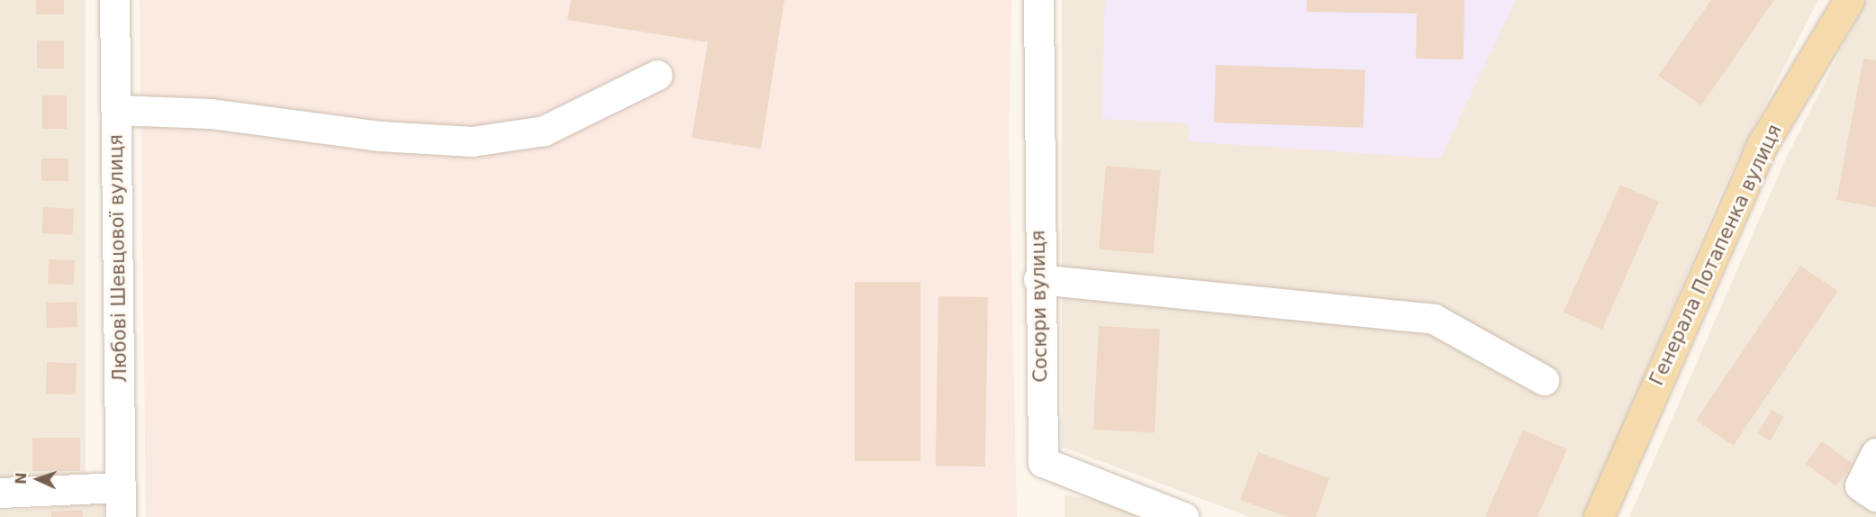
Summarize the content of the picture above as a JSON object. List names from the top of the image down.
{
  "streets": {
    "main road": ["Генерала Потапенка вулиця"],
    "street": ["Любові Шевцової вулиця", "Сосюри вулиця"]
  },
  "north": "left"
}
